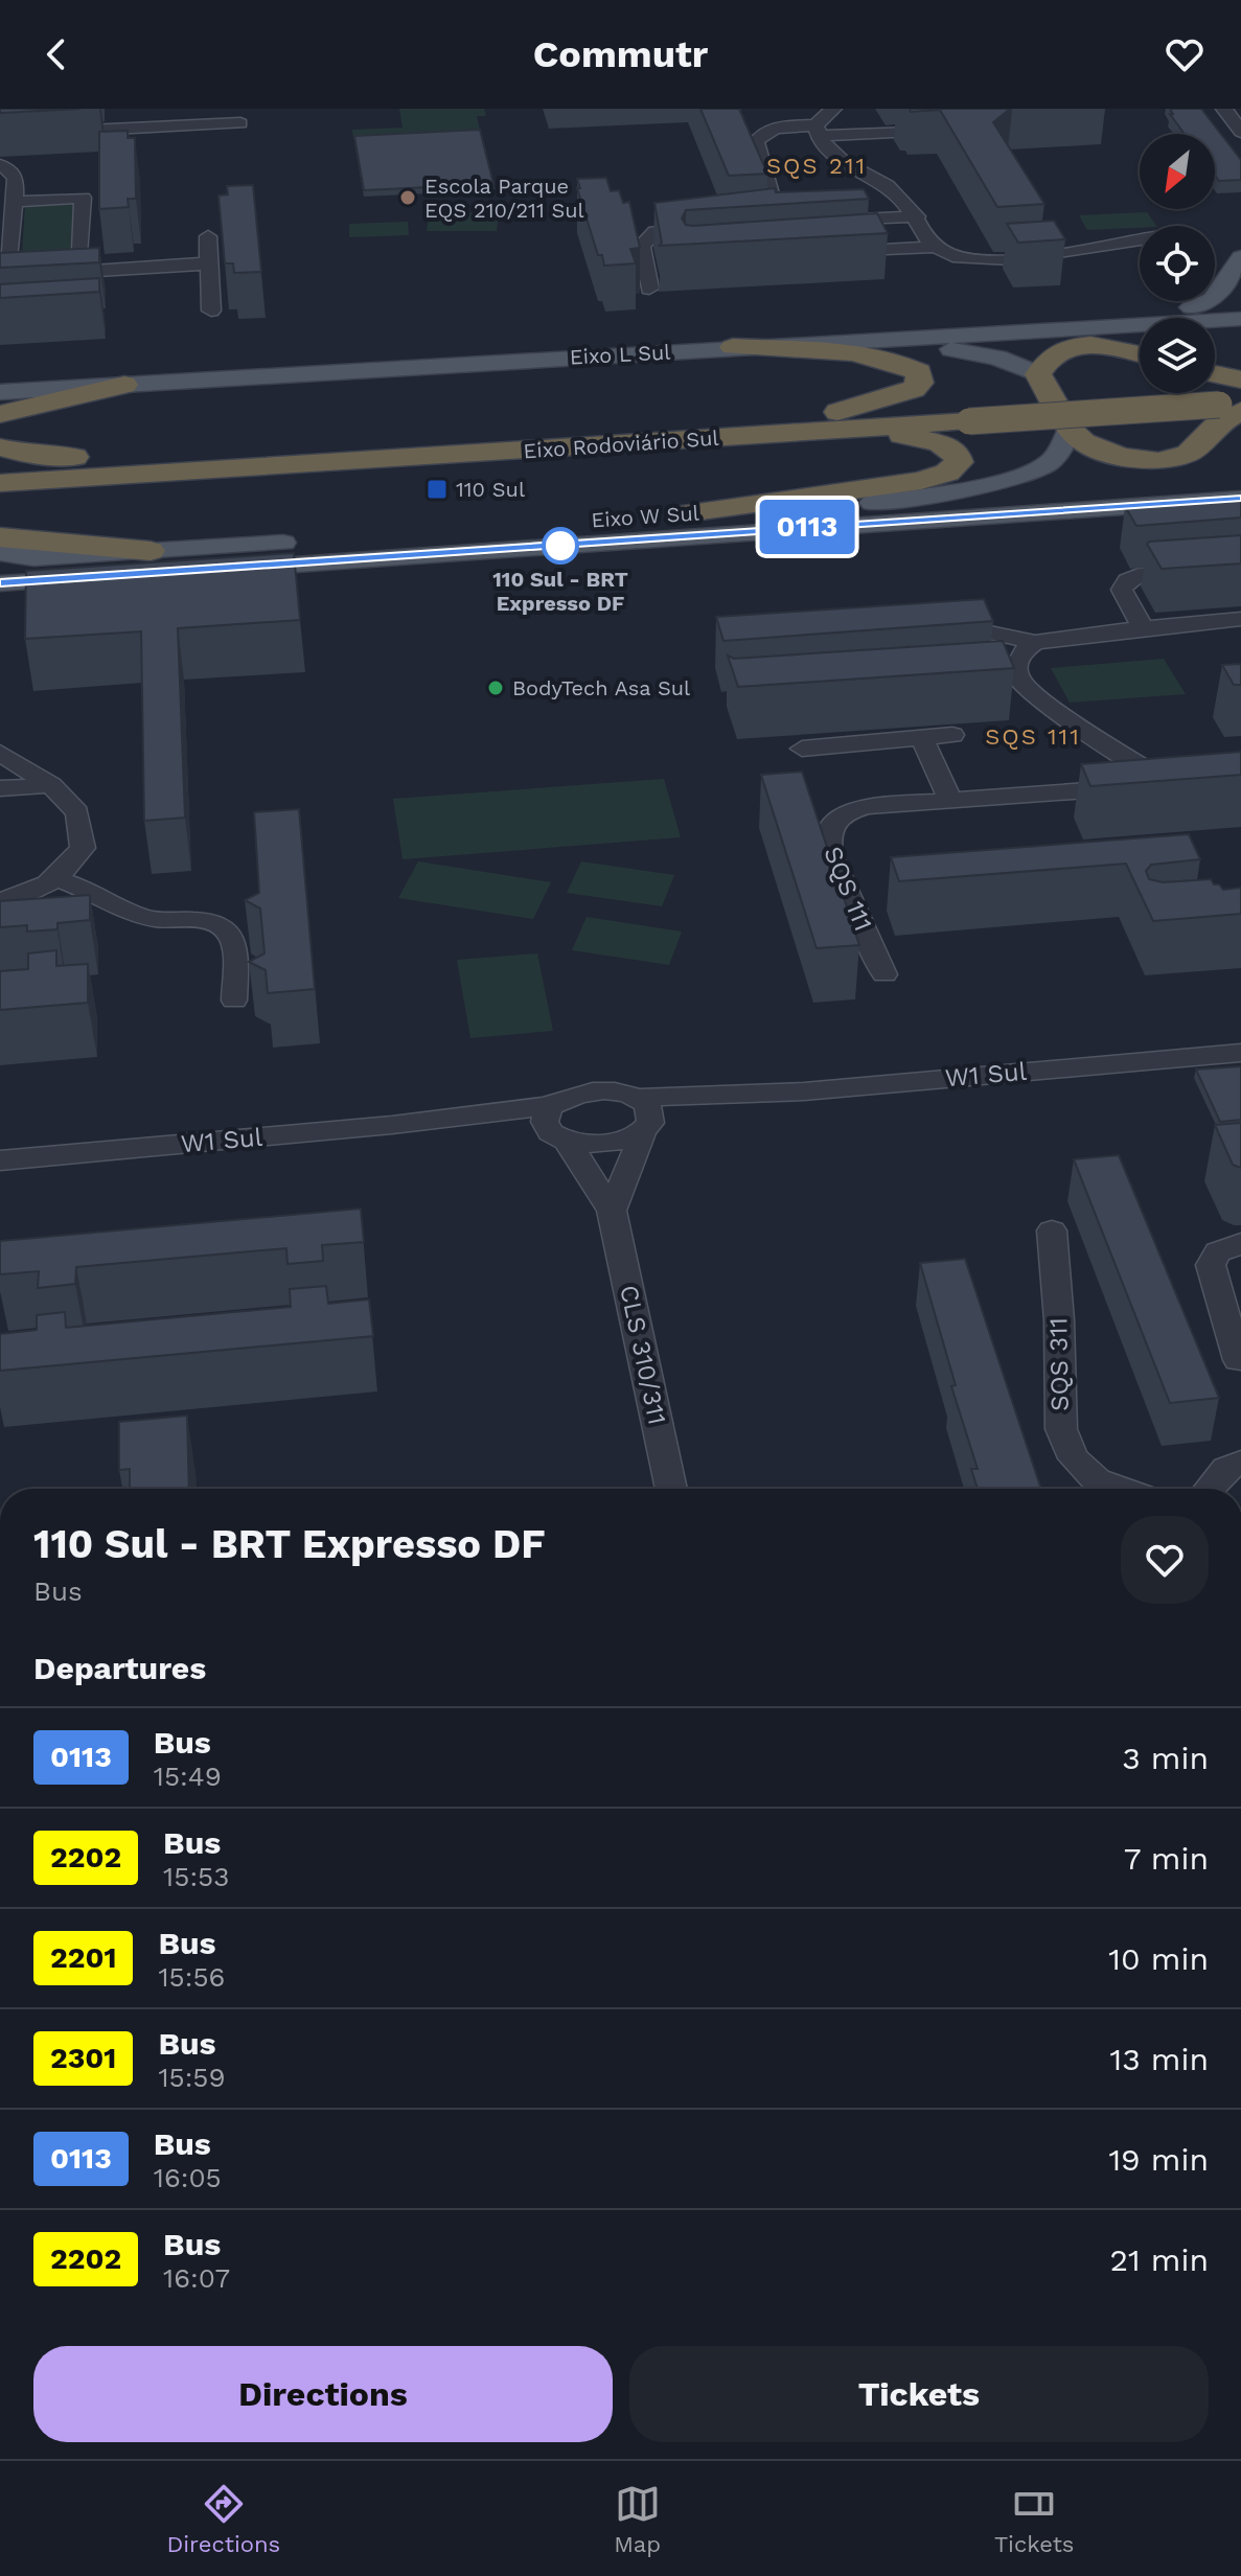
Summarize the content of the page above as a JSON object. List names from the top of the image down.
{
  "streets": {
    "highway": ["Eixo Rodoviário Sul"],
    "main road": ["Eixo L Sul", "Eixo W Sul"],
    "street": [
      "SQS 111",
      "W1 Sul",
      "CLS 310/311",
      "SQS 311"
    ]
  },
  "crossings": [
    ["W1 Sul", "CLS 310/311"]
  ],
  "districts": ["SQS 211", "SQS 111"],
  "places": {
    "other": ["Escola Parque EQS 210/211 Sul", "110 Sul - BRT Expresso DF", "BodyTech Asa Sul"],
    "transit": ["110 Sul"]
  },
  "lines": ["bus line 0113"],
  "north": "bottom left",
  "page": {
    "header": "Commutr",
    "on_map": "0113",
    "heading": [
      ["110 Sul - BRT Expresso DF", "Bus"],
      "Departures"
    ],
    "list": [
      {
        "mark": "0113",
        "name": "Bus",
        "note": "15:49",
        "value": "3 min"
      },
      {
        "mark": "2202",
        "name": "Bus",
        "note": "15:53",
        "value": "7 min"
      },
      {
        "mark": "2201",
        "name": "Bus",
        "note": "15:56",
        "value": "10 min"
      },
      {
        "mark": "2301",
        "name": "Bus",
        "note": "15:59",
        "value": "13 min"
      },
      {
        "mark": "0113",
        "name": "Bus",
        "note": "16:05",
        "value": "19 min"
      },
      {
        "mark": "2202",
        "name": "Bus",
        "note": "16:07",
        "value": "21 min"
      }
    ],
    "buttons": ["Directions", "Tickets"],
    "tabs": ["Directions", "Map", "Tickets"]
  }
}
